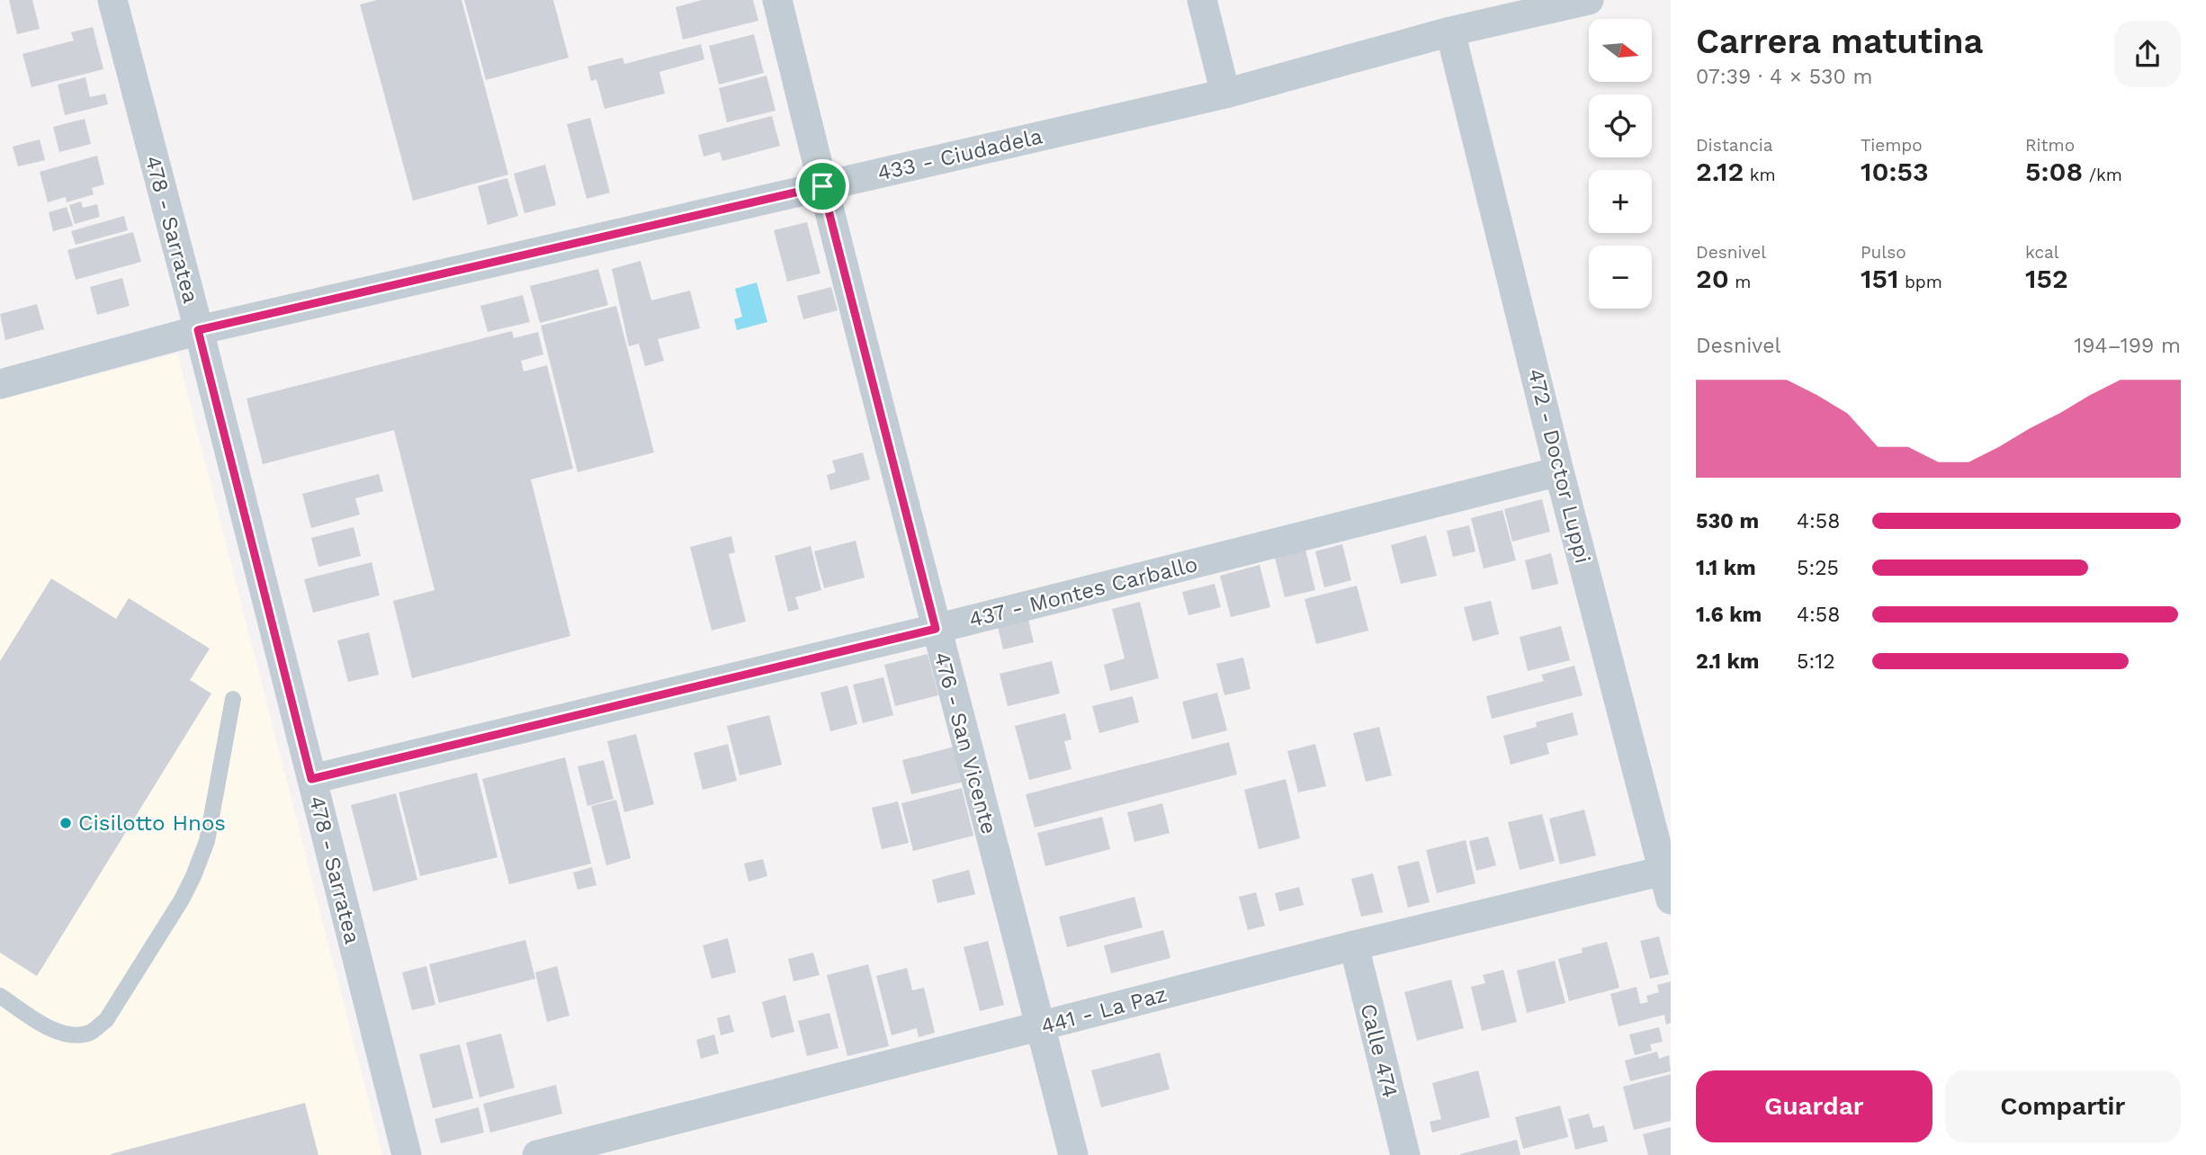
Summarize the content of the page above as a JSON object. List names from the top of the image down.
{
  "streets": {
    "street": [
      "433 - Ciudadela",
      "478 - Sarratea",
      "472 - Doctor Luppi",
      "437 - Montes Carballo",
      "476 - San Vicente",
      "441 - La Paz",
      "Calle 474"
    ]
  },
  "crossings": [
    ["433 - Ciudadela", "478 - Sarratea"],
    ["433 - Ciudadela", "472 - Doctor Luppi"],
    ["433 - Ciudadela", "476 - San Vicente"],
    ["478 - Sarratea", "437 - Montes Carballo"],
    ["472 - Doctor Luppi", "437 - Montes Carballo"],
    ["472 - Doctor Luppi", "441 - La Paz"],
    ["437 - Montes Carballo", "476 - San Vicente"],
    ["476 - San Vicente", "441 - La Paz"],
    ["441 - La Paz", "Calle 474"]
  ],
  "places": ["Cisilotto Hnos"],
  "north": "right",
  "page": {
    "heading": ["Carrera matutina", "07:39 · 4 × 530 m"],
    "map_buttons": ["+", "−"],
    "stats": [
      ["Distancia", "2.12 km"],
      ["Tiempo", "10:53"],
      ["Ritmo", "5:08 /km"],
      ["Desnivel", "20 m"],
      ["Pulso", "151 bpm"],
      ["kcal", "152"]
    ],
    "chart": ["Desnivel", "194–199 m"],
    "list": [
      {
        "name": "530 m",
        "note": "4:58"
      },
      {
        "name": "1.1 km",
        "note": "5:25"
      },
      {
        "name": "1.6 km",
        "note": "4:58"
      },
      {
        "name": "2.1 km",
        "note": "5:12"
      }
    ],
    "buttons": ["Guardar", "Compartir"]
  }
}
